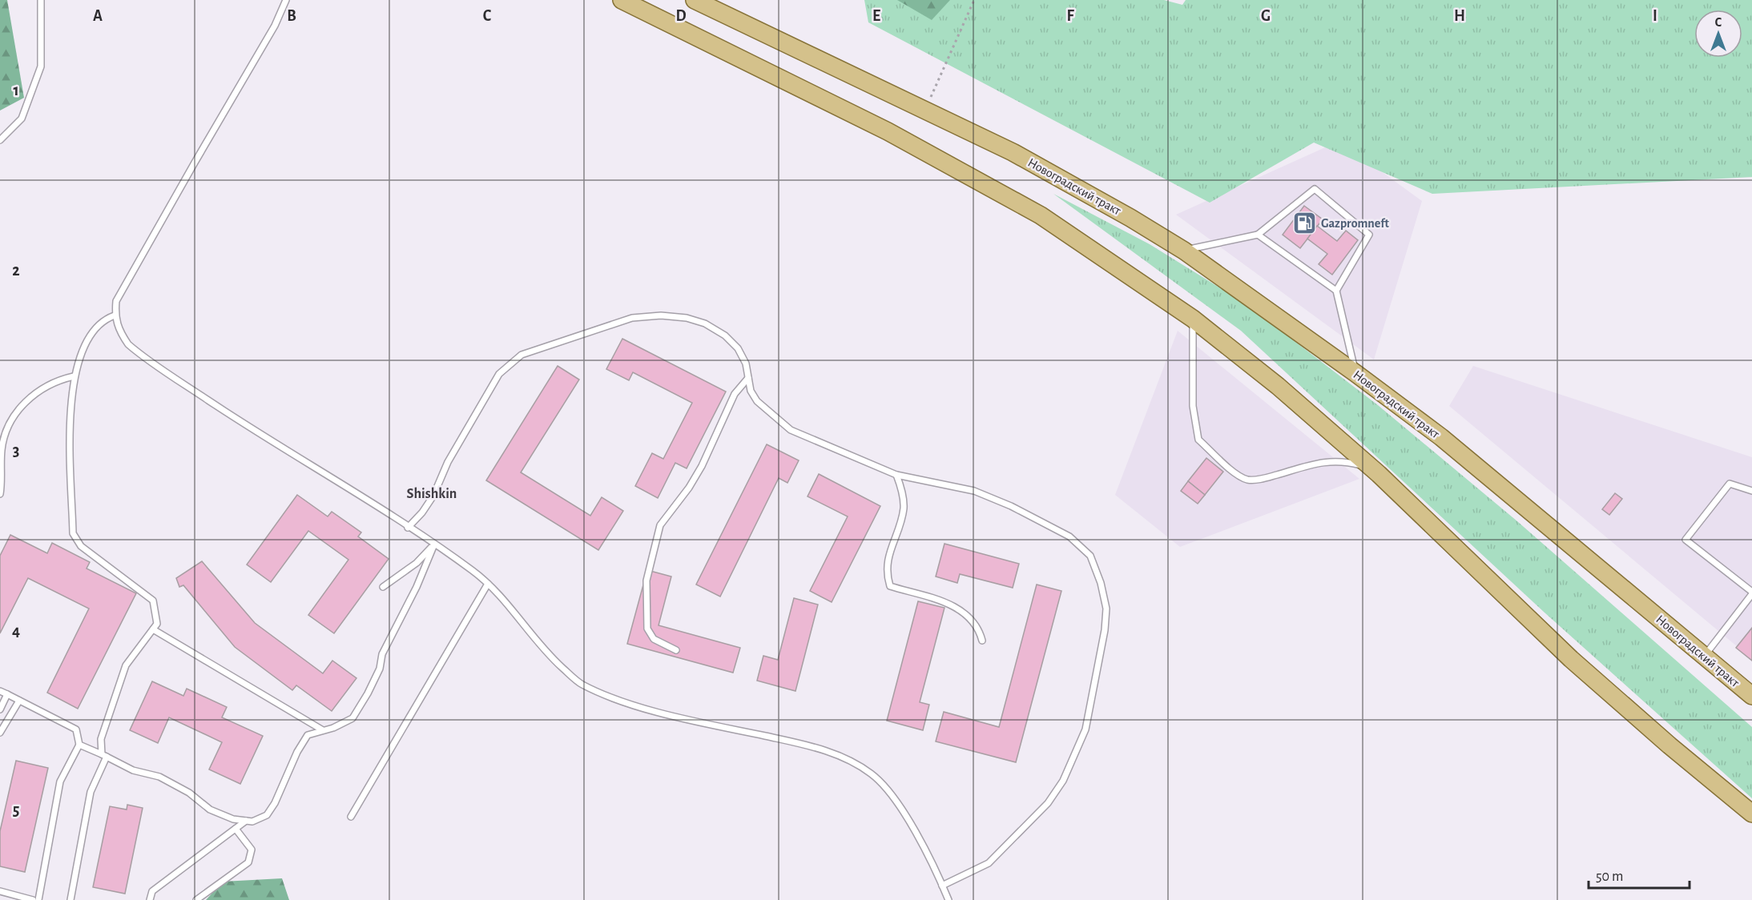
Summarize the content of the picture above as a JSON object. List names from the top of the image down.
{
  "streets": {
    "main road": ["Новоградский тракт"]
  },
  "districts": ["Shishkin"],
  "places": {
    "fuel station": ["Gazpromneft"]
  },
  "scale_bar": "50 m",
  "north": "top",
  "grid": {
    "columns": [
      "A",
      "B",
      "C",
      "D",
      "E",
      "F",
      "G",
      "H",
      "I"
    ],
    "rows": [
      "1",
      "2",
      "3",
      "4",
      "5"
    ]
  }
}
